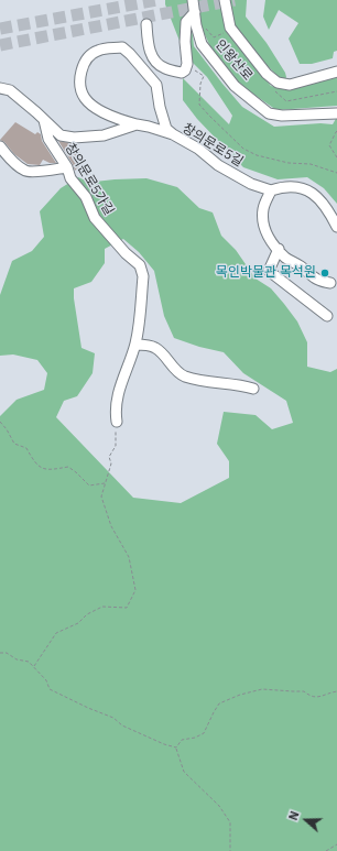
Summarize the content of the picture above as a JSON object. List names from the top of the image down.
{
  "streets": {
    "street": ["인왕산로", "창의문로5길", "창의문로5가길"]
  },
  "crossings": [
    ["창의문로5길", "창의문로5가길"]
  ],
  "places": ["목인박물관 목석원"],
  "north": "left"
}
